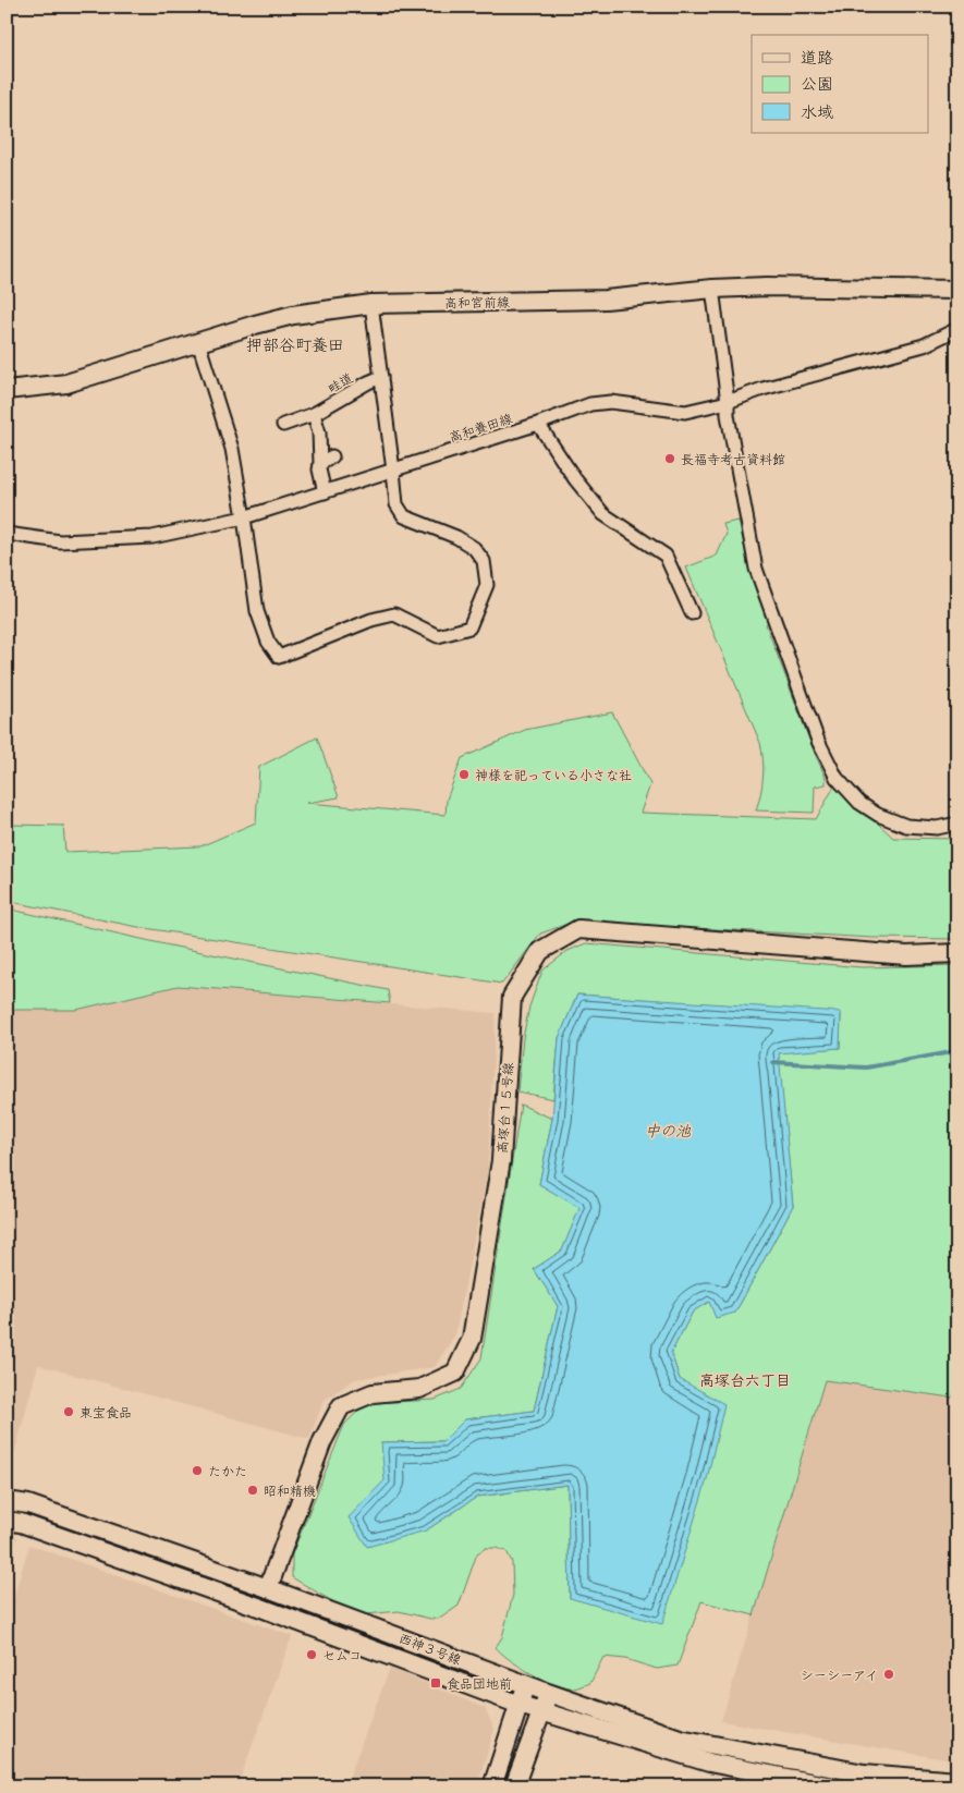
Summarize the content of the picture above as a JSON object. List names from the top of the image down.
{
  "streets": {
    "street": [
      "高和宮前線",
      "畦道",
      "高和養田線",
      "高塚台１５号線",
      "西神３号線"
    ]
  },
  "crossings": [
    ["高塚台１５号線", "西神３号線"]
  ],
  "districts": ["押部谷町養田", "高塚台六丁目"],
  "water": ["中の池"],
  "places": {
    "other": [
      "長福寺考古資料館",
      "神様を祀っている小さな社",
      "東宝食品",
      "たかた",
      "昭和精機",
      "セムコ",
      "シーシーアイ"
    ],
    "transit": ["食品団地前"]
  },
  "legend": ["道路", "公園", "水域"]
}
